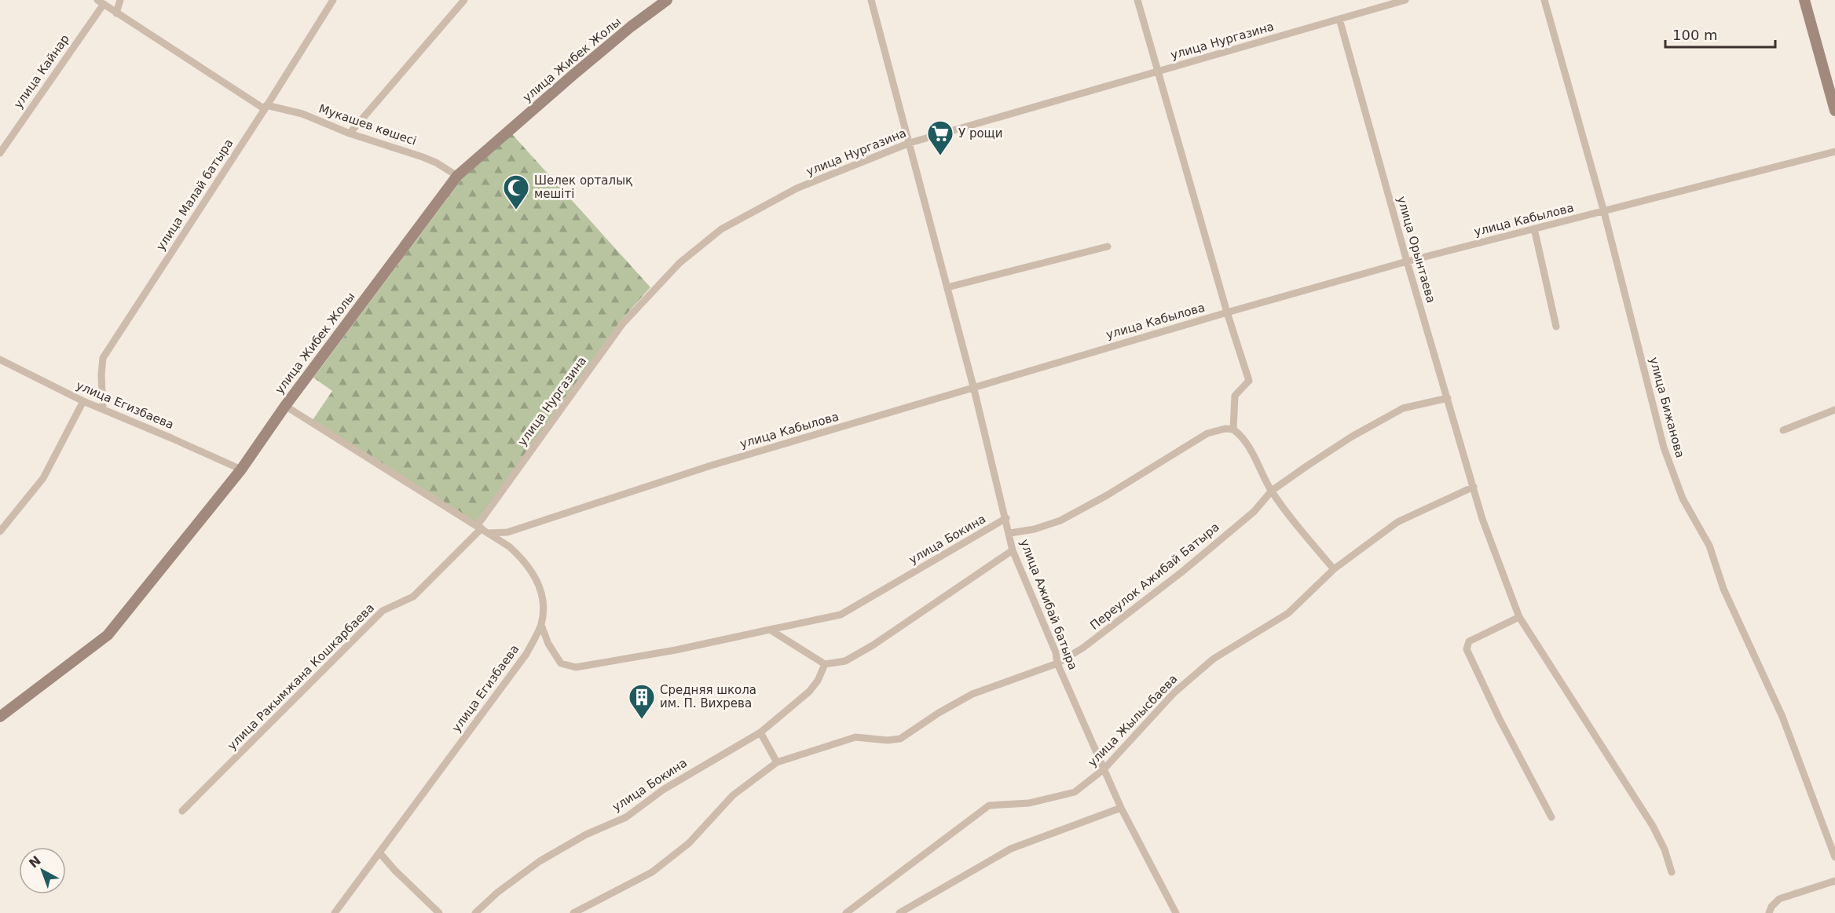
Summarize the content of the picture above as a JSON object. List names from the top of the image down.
{
  "streets": {
    "main road": ["улица Жибек Жолы"],
    "street": [
      "улица Нургазина",
      "улица Кайнар",
      "Мукашев көшесі",
      "улица Малай батыра",
      "улица Кабылова",
      "улица Орынтаева",
      "улица Егизбаева",
      "улица Бижанова",
      "улица Бокина",
      "Переулок Ажибай Батыра",
      "улица Ажибай батыра",
      "улица Ракымжана Кошкарбаева",
      "улица Жылысбаева"
    ]
  },
  "crossings": [
    ["улица Нургазина", "улица Кабылова"],
    ["улица Нургазина", "улица Орынтаева"],
    ["улица Нургазина", "улица Егизбаева"],
    ["улица Нургазина", "улица Ажибай батыра"],
    ["улица Нургазина", "улица Ракымжана Кошкарбаева"],
    ["улица Жибек Жолы", "Мукашев көшесі"],
    ["улица Жибек Жолы", "улица Егизбаева"],
    ["улица Кайнар", "Мукашев көшесі"],
    ["Мукашев көшесі", "улица Малай батыра"],
    ["улица Малай батыра", "улица Егизбаева"],
    ["улица Кабылова", "улица Орынтаева"],
    ["улица Кабылова", "улица Егизбаева"],
    ["улица Кабылова", "улица Бижанова"],
    ["улица Кабылова", "улица Ажибай батыра"],
    ["улица Кабылова", "улица Ракымжана Кошкарбаева"],
    ["улица Орынтаева", "Переулок Ажибай Батыра"],
    ["улица Орынтаева", "улица Жылысбаева"],
    ["улица Егизбаева", "улица Бокина"],
    ["улица Егизбаева", "улица Ракымжана Кошкарбаева"],
    ["улица Бокина", "улица Ажибай батыра"],
    ["Переулок Ажибай Батыра", "улица Ажибай батыра"],
    ["улица Ажибай батыра", "улица Жылысбаева"]
  ],
  "places": {
    "supermarket": ["У рощи"],
    "mosque": ["Шелек орталық мешіті"],
    "building": ["Средняя школа им. П. Вихрева"]
  },
  "scale_bar": "100 m",
  "north": "top left"
}
